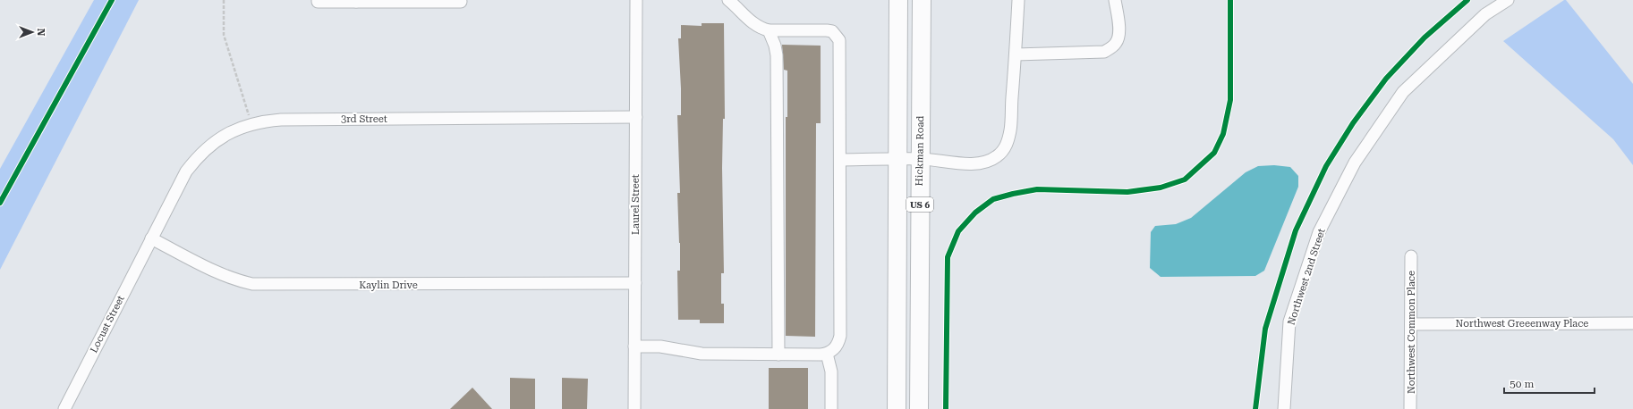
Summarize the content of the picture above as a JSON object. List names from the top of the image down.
{
  "streets": {
    "highway": ["Hickman Road", "US 6"],
    "street": [
      "3rd Street",
      "Laurel Street",
      "Northwest 2nd Street",
      "Kaylin Drive",
      "Northwest Greeenway Place",
      "Locust Street",
      "Northwest Common Place"
    ]
  },
  "crossings": [
    ["3rd Street", "Laurel Street"],
    ["3rd Street", "Kaylin Drive"],
    ["3rd Street", "Locust Street"],
    ["Laurel Street", "Kaylin Drive"],
    ["Kaylin Drive", "Locust Street"],
    ["Northwest Greeenway Place", "Northwest Common Place"]
  ],
  "scale_bar": "50 m",
  "north": "right"
}
